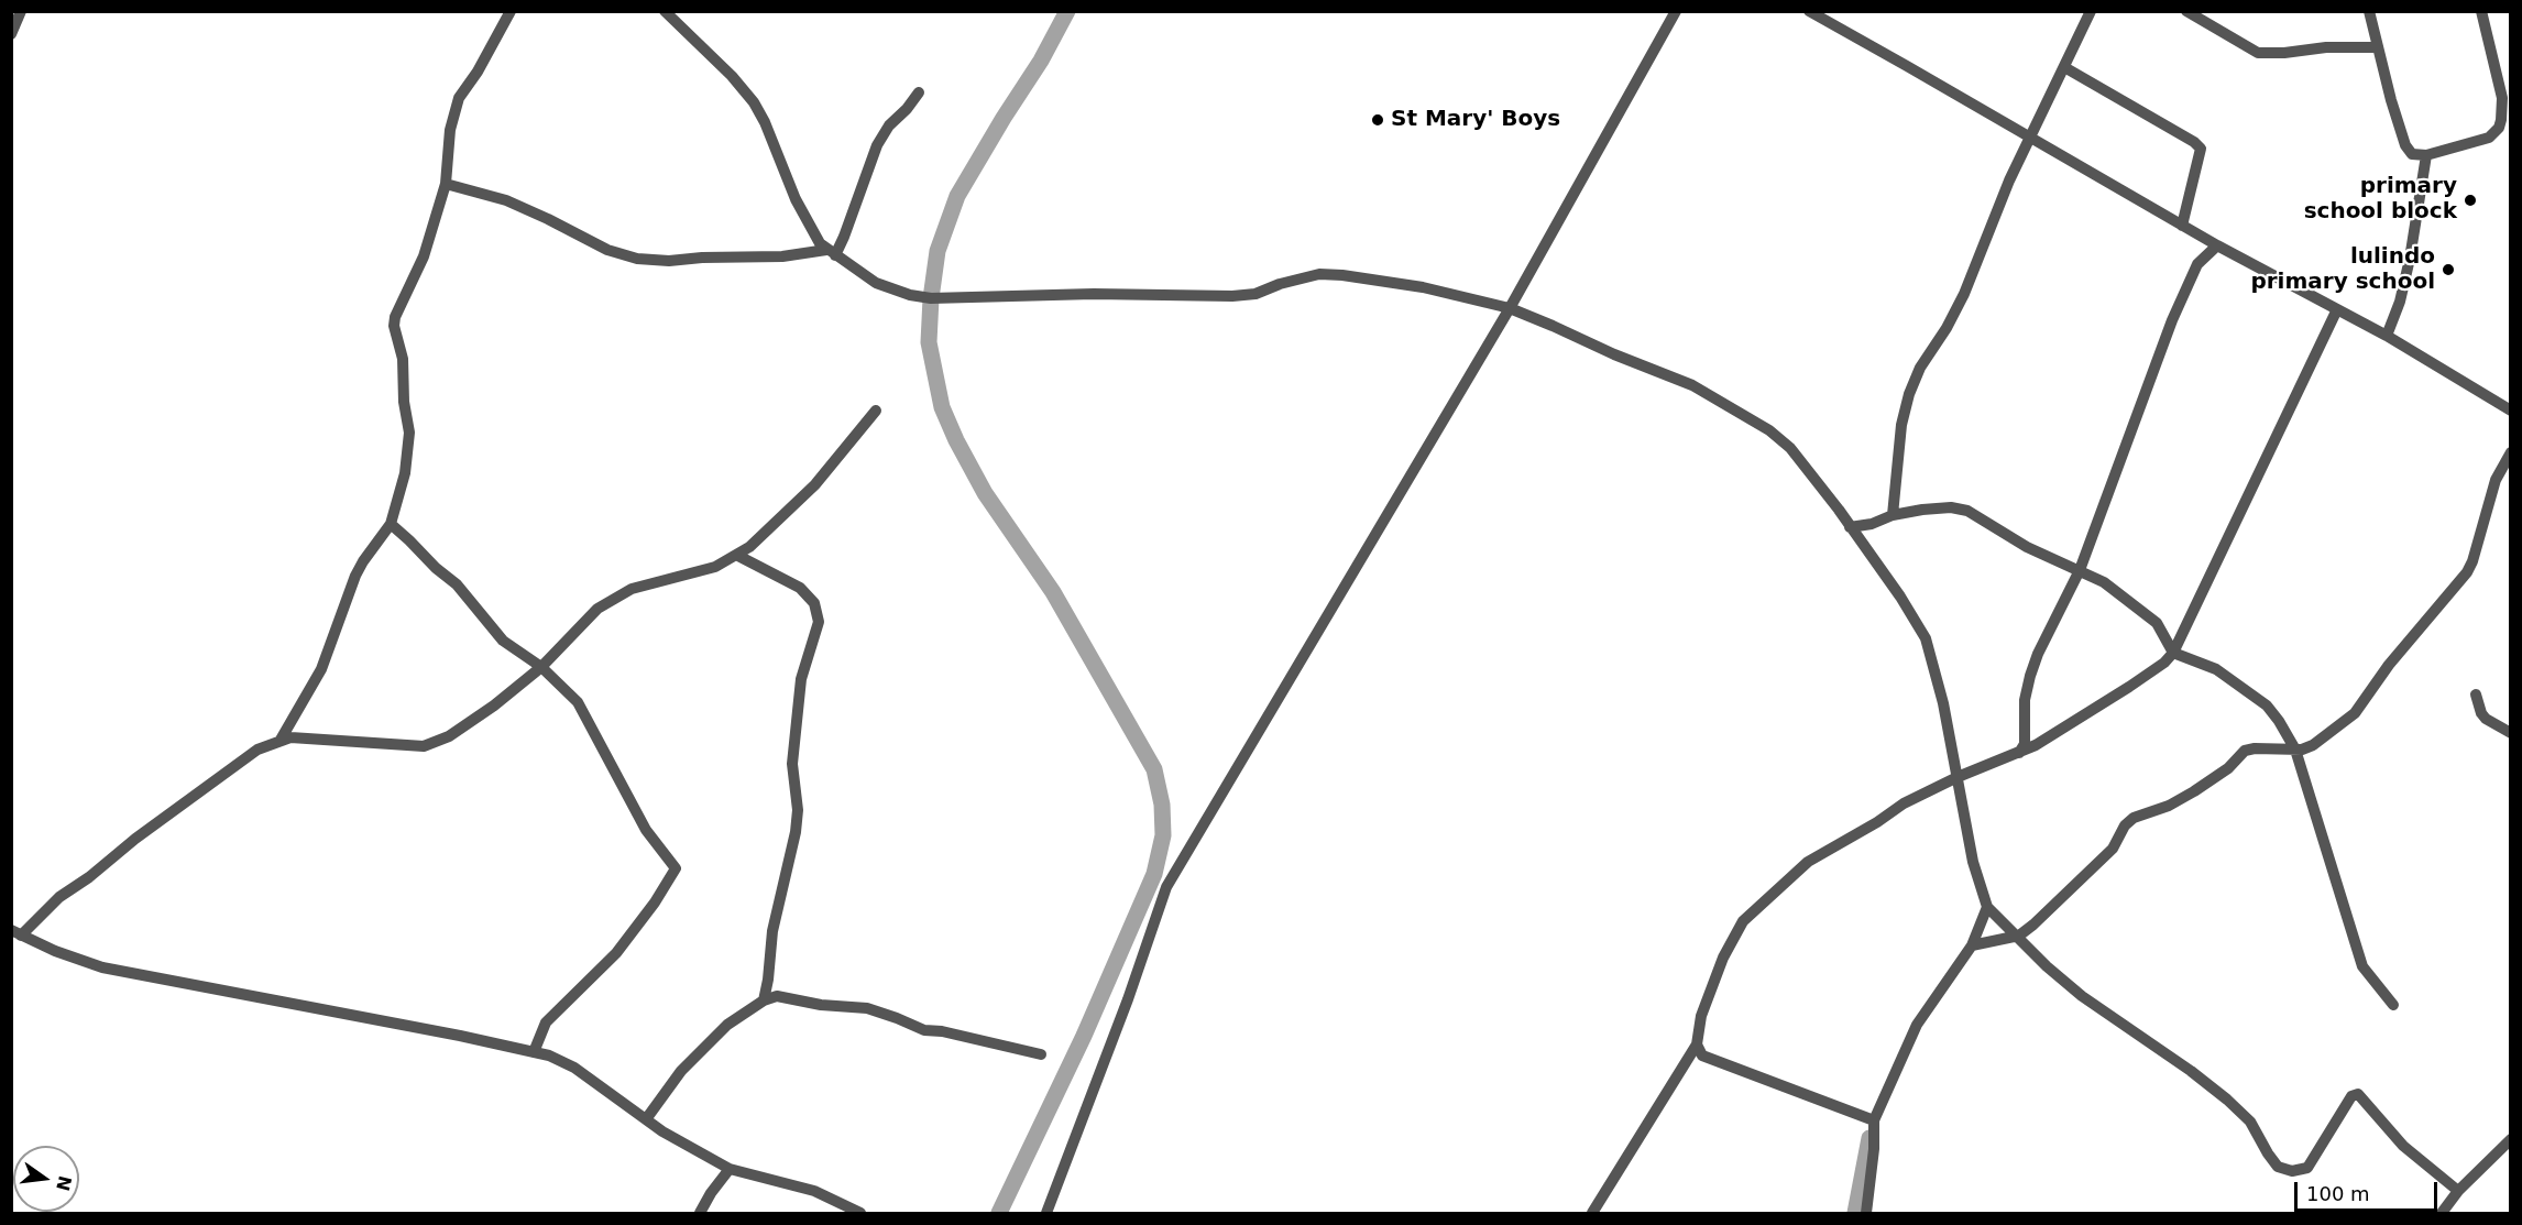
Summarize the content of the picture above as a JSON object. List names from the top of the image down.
{
  "places": ["St Mary' Boys", "primary school block", "lulindo primary school"],
  "scale_bar": "100 m",
  "north": "right"
}
